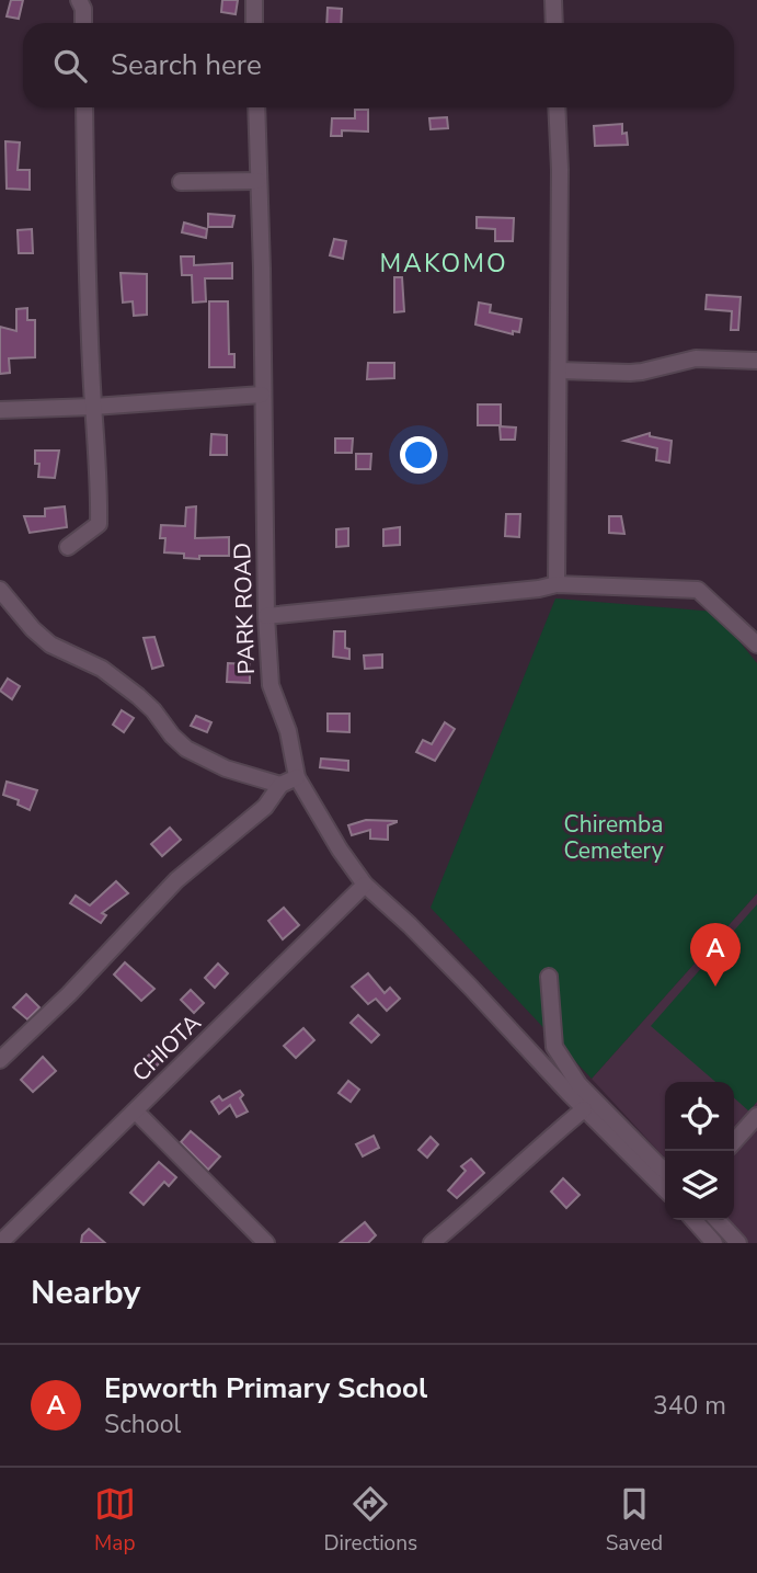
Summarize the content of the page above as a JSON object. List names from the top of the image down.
{
  "streets": {
    "street": ["PARK ROAD", "CHIOTA"]
  },
  "crossings": [
    ["PARK ROAD", "CHIOTA"]
  ],
  "districts": ["MAKOMO"],
  "parks": ["Chiremba Cemetery"],
  "page": {
    "search": "Search here",
    "pins": "A",
    "heading": "Nearby",
    "list": [
      {
        "mark": "A",
        "name": "Epworth Primary School",
        "note": "School",
        "value": "340 m"
      }
    ],
    "nav": ["Map", "Directions", "Saved"]
  }
}
